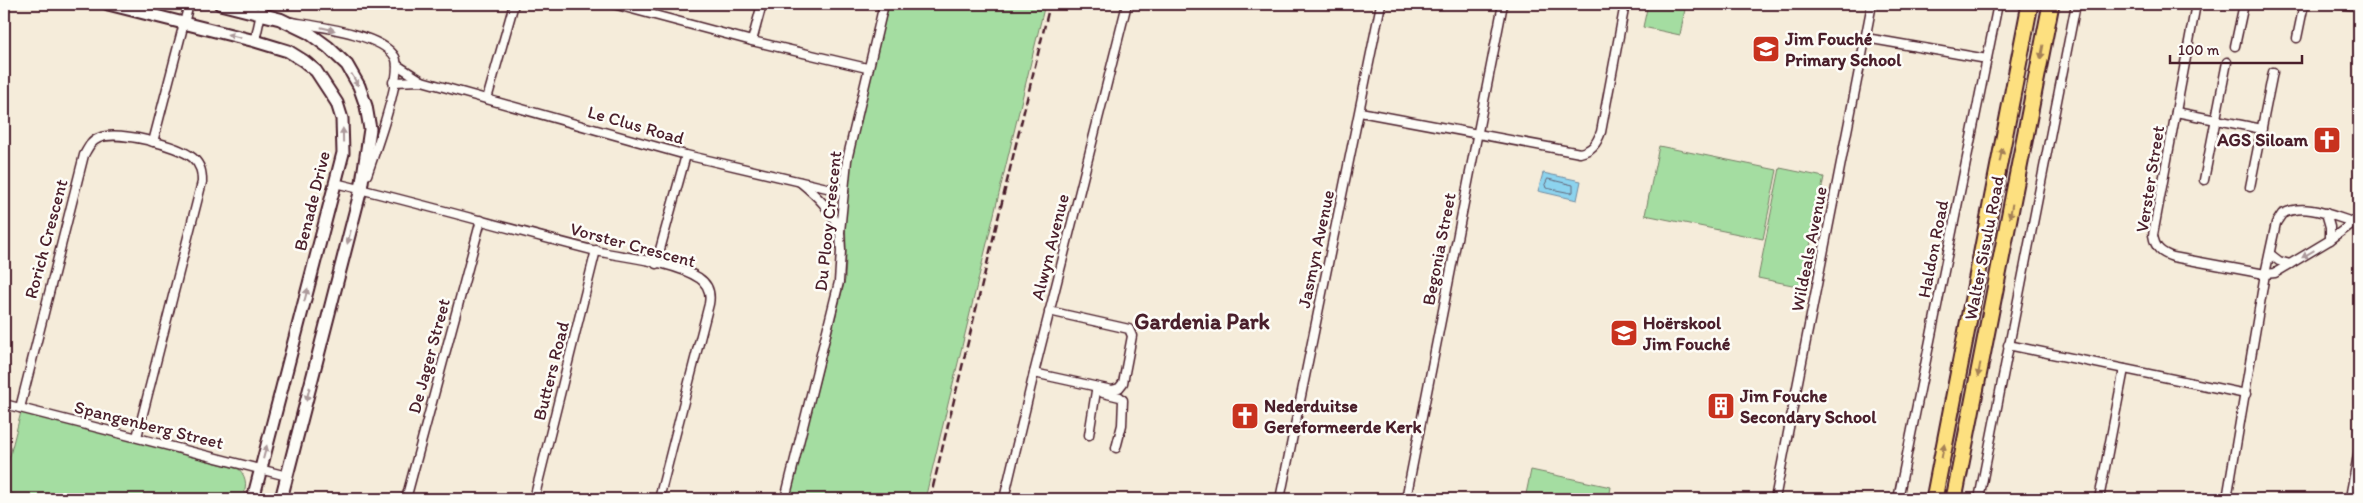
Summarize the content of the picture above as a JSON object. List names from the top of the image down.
{
  "streets": {
    "highway": ["Walter Sisulu Road"],
    "street": [
      "Le Clus Road",
      "Verster Street",
      "Benade Drive",
      "Du Plooy Crescent",
      "Rorich Crescent",
      "Vorster Crescent",
      "Alwyn Avenue",
      "Jasmyn Avenue",
      "Begonia Street",
      "Wildeals Avenue",
      "Haldon Road",
      "De Jager Street",
      "Butters Road",
      "Spangenberg Street"
    ]
  },
  "crossings": [
    ["Le Clus Road", "Du Plooy Crescent"],
    ["Benade Drive", "Vorster Crescent"],
    ["Benade Drive", "Spangenberg Street"],
    ["Rorich Crescent", "Spangenberg Street"],
    ["Vorster Crescent", "De Jager Street"],
    ["Vorster Crescent", "Butters Road"]
  ],
  "districts": ["Gardenia Park"],
  "places": {
    "school or university": ["Jim Fouché Primary School", "Hoërskool Jim Fouché"],
    "church": ["AGS Siloam", "Nederduitse Gereformeerde Kerk"],
    "building": ["Jim Fouche Secondary School"]
  },
  "scale_bar": "100 m"
}
